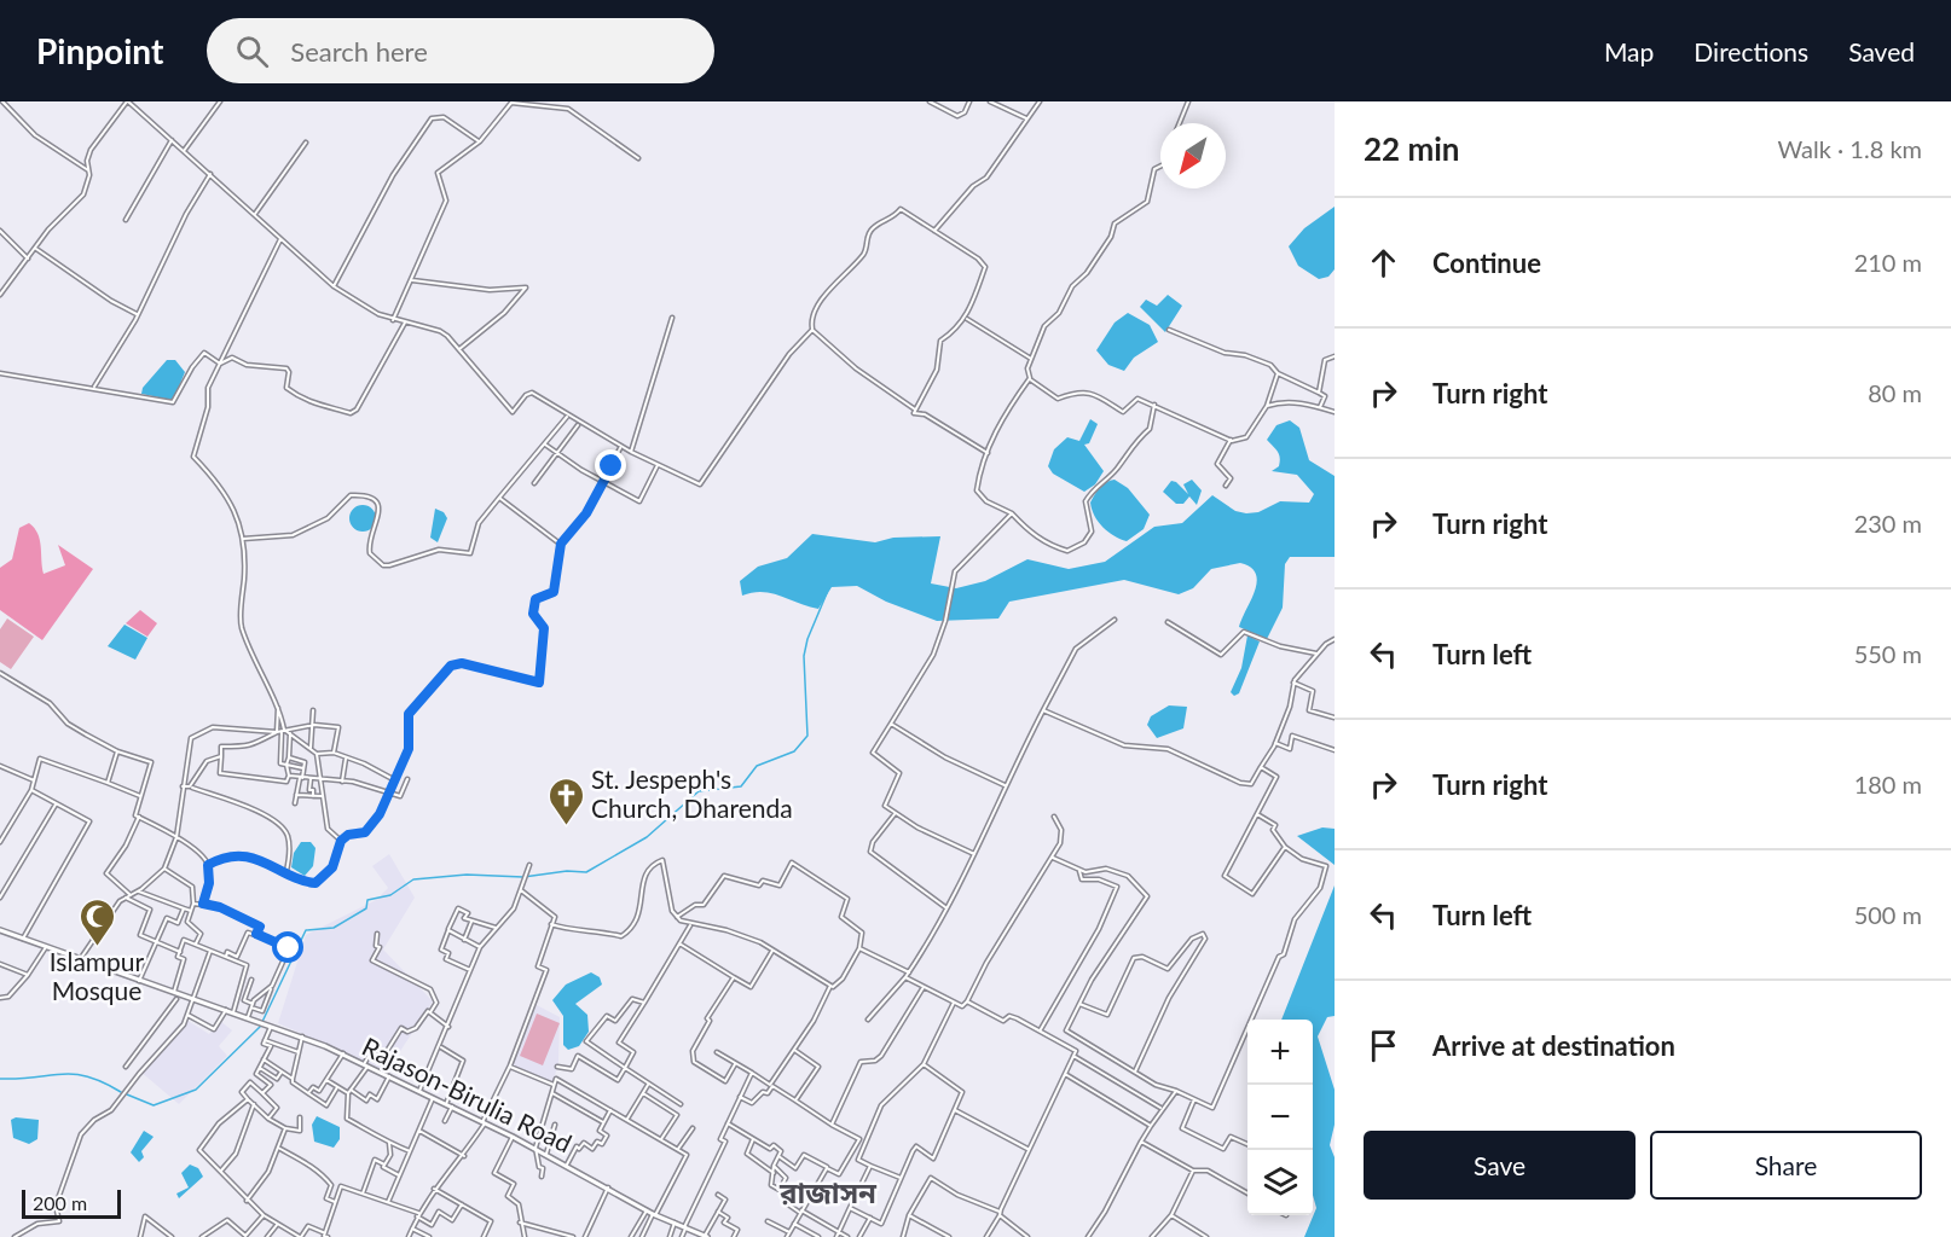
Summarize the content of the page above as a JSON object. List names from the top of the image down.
{
  "streets": {
    "street": ["Rajason-Birulia Road"]
  },
  "districts": ["রাজাসন"],
  "places": {
    "church": ["St. Jespeph's Church, Dharenda"],
    "mosque": ["Islampur Mosque"]
  },
  "scale_bar": "200 m",
  "north": "bottom left",
  "page": {
    "header": "Pinpoint",
    "search": "Search here",
    "nav": ["Map", "Directions", "Saved"],
    "heading": ["22 min", "Walk · 1.8 km"],
    "list": [
      ["Continue", "210 m"],
      ["Turn right", "80 m"],
      ["Turn right", "230 m"],
      ["Turn left", "550 m"],
      ["Turn right", "180 m"],
      ["Turn left", "500 m"],
      "Arrive at destination"
    ],
    "map_buttons": ["+", "−"],
    "buttons": ["Save", "Share"],
    "scale": "200 m"
  }
}
